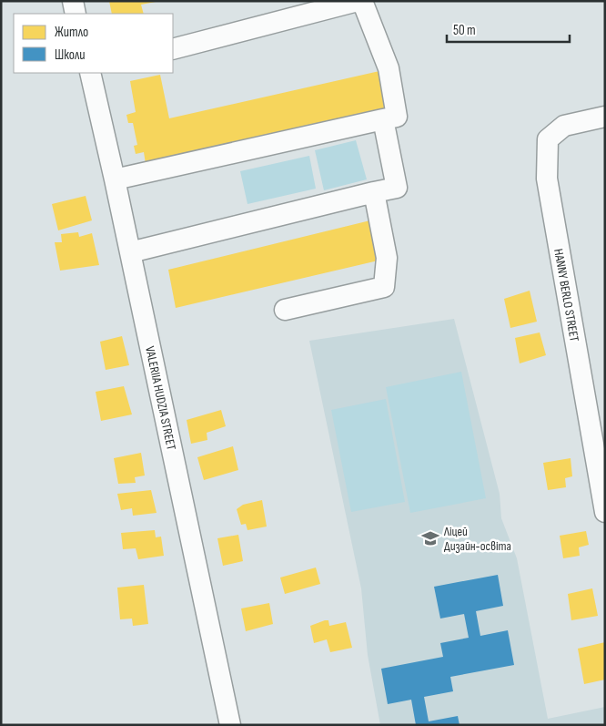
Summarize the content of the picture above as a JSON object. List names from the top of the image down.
{
  "streets": {
    "street": ["HANNY BERLO STREET", "VALERIIA HUDZIA STREET"]
  },
  "places": {
    "school or university": ["Ліцей Дизайн-освіта"]
  },
  "legend": ["Житло", "Школи"],
  "scale_bar": "50 m"
}
